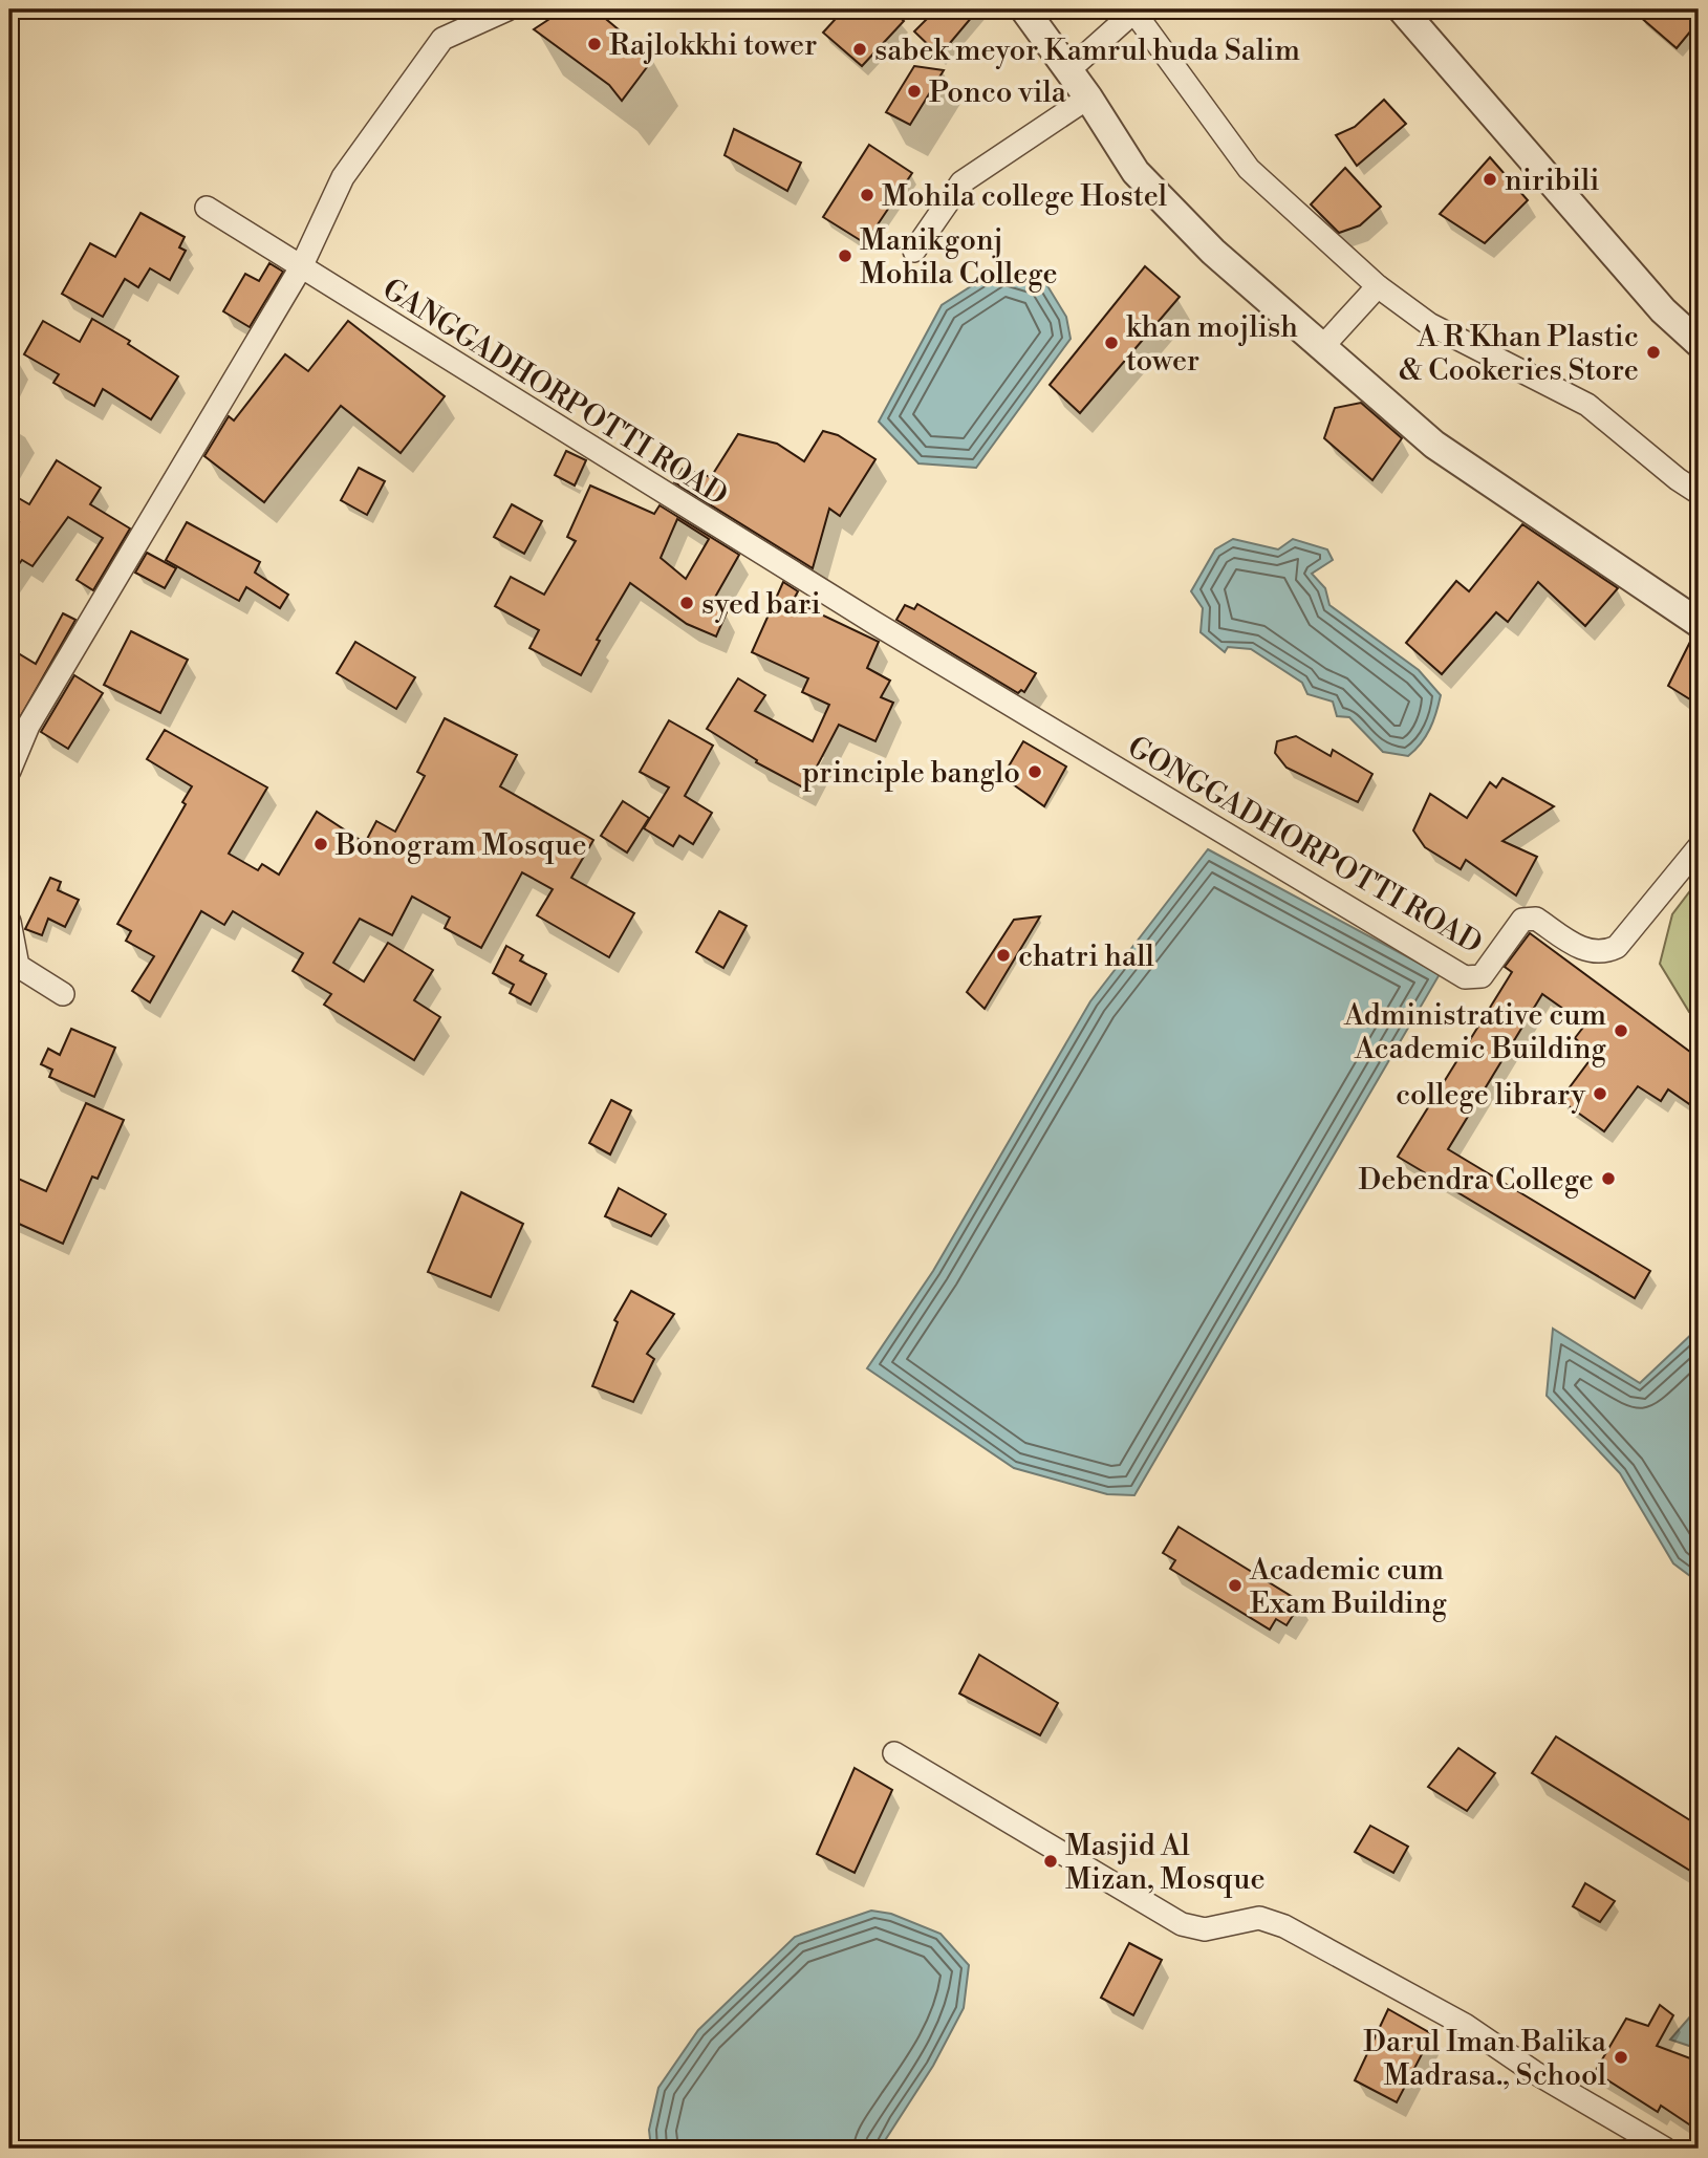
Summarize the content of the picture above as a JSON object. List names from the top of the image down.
{
  "streets": {
    "street": ["GANGGADHORPOTTI ROAD", "GONGGADHORPOTTI ROAD"]
  },
  "crossings": [
    ["GANGGADHORPOTTI ROAD", "GONGGADHORPOTTI ROAD"]
  ],
  "places": [
    "Rajlokkhi tower",
    "sabek meyor Kamrul huda Salim",
    "Ponco vila",
    "niribili",
    "Mohila college Hostel",
    "Manikgonj Mohila College",
    "khan mojlish tower",
    "A R Khan Plastic & Cookeries Store",
    "syed bari",
    "principle banglo",
    "Bonogram Mosque",
    "chatri hall",
    "Administrative cum Academic Building",
    "college library",
    "Debendra College",
    "Academic cum Exam Building",
    "Masjid Al Mizan, Mosque",
    "Darul Iman Balika Madrasa., School"
  ]
}
